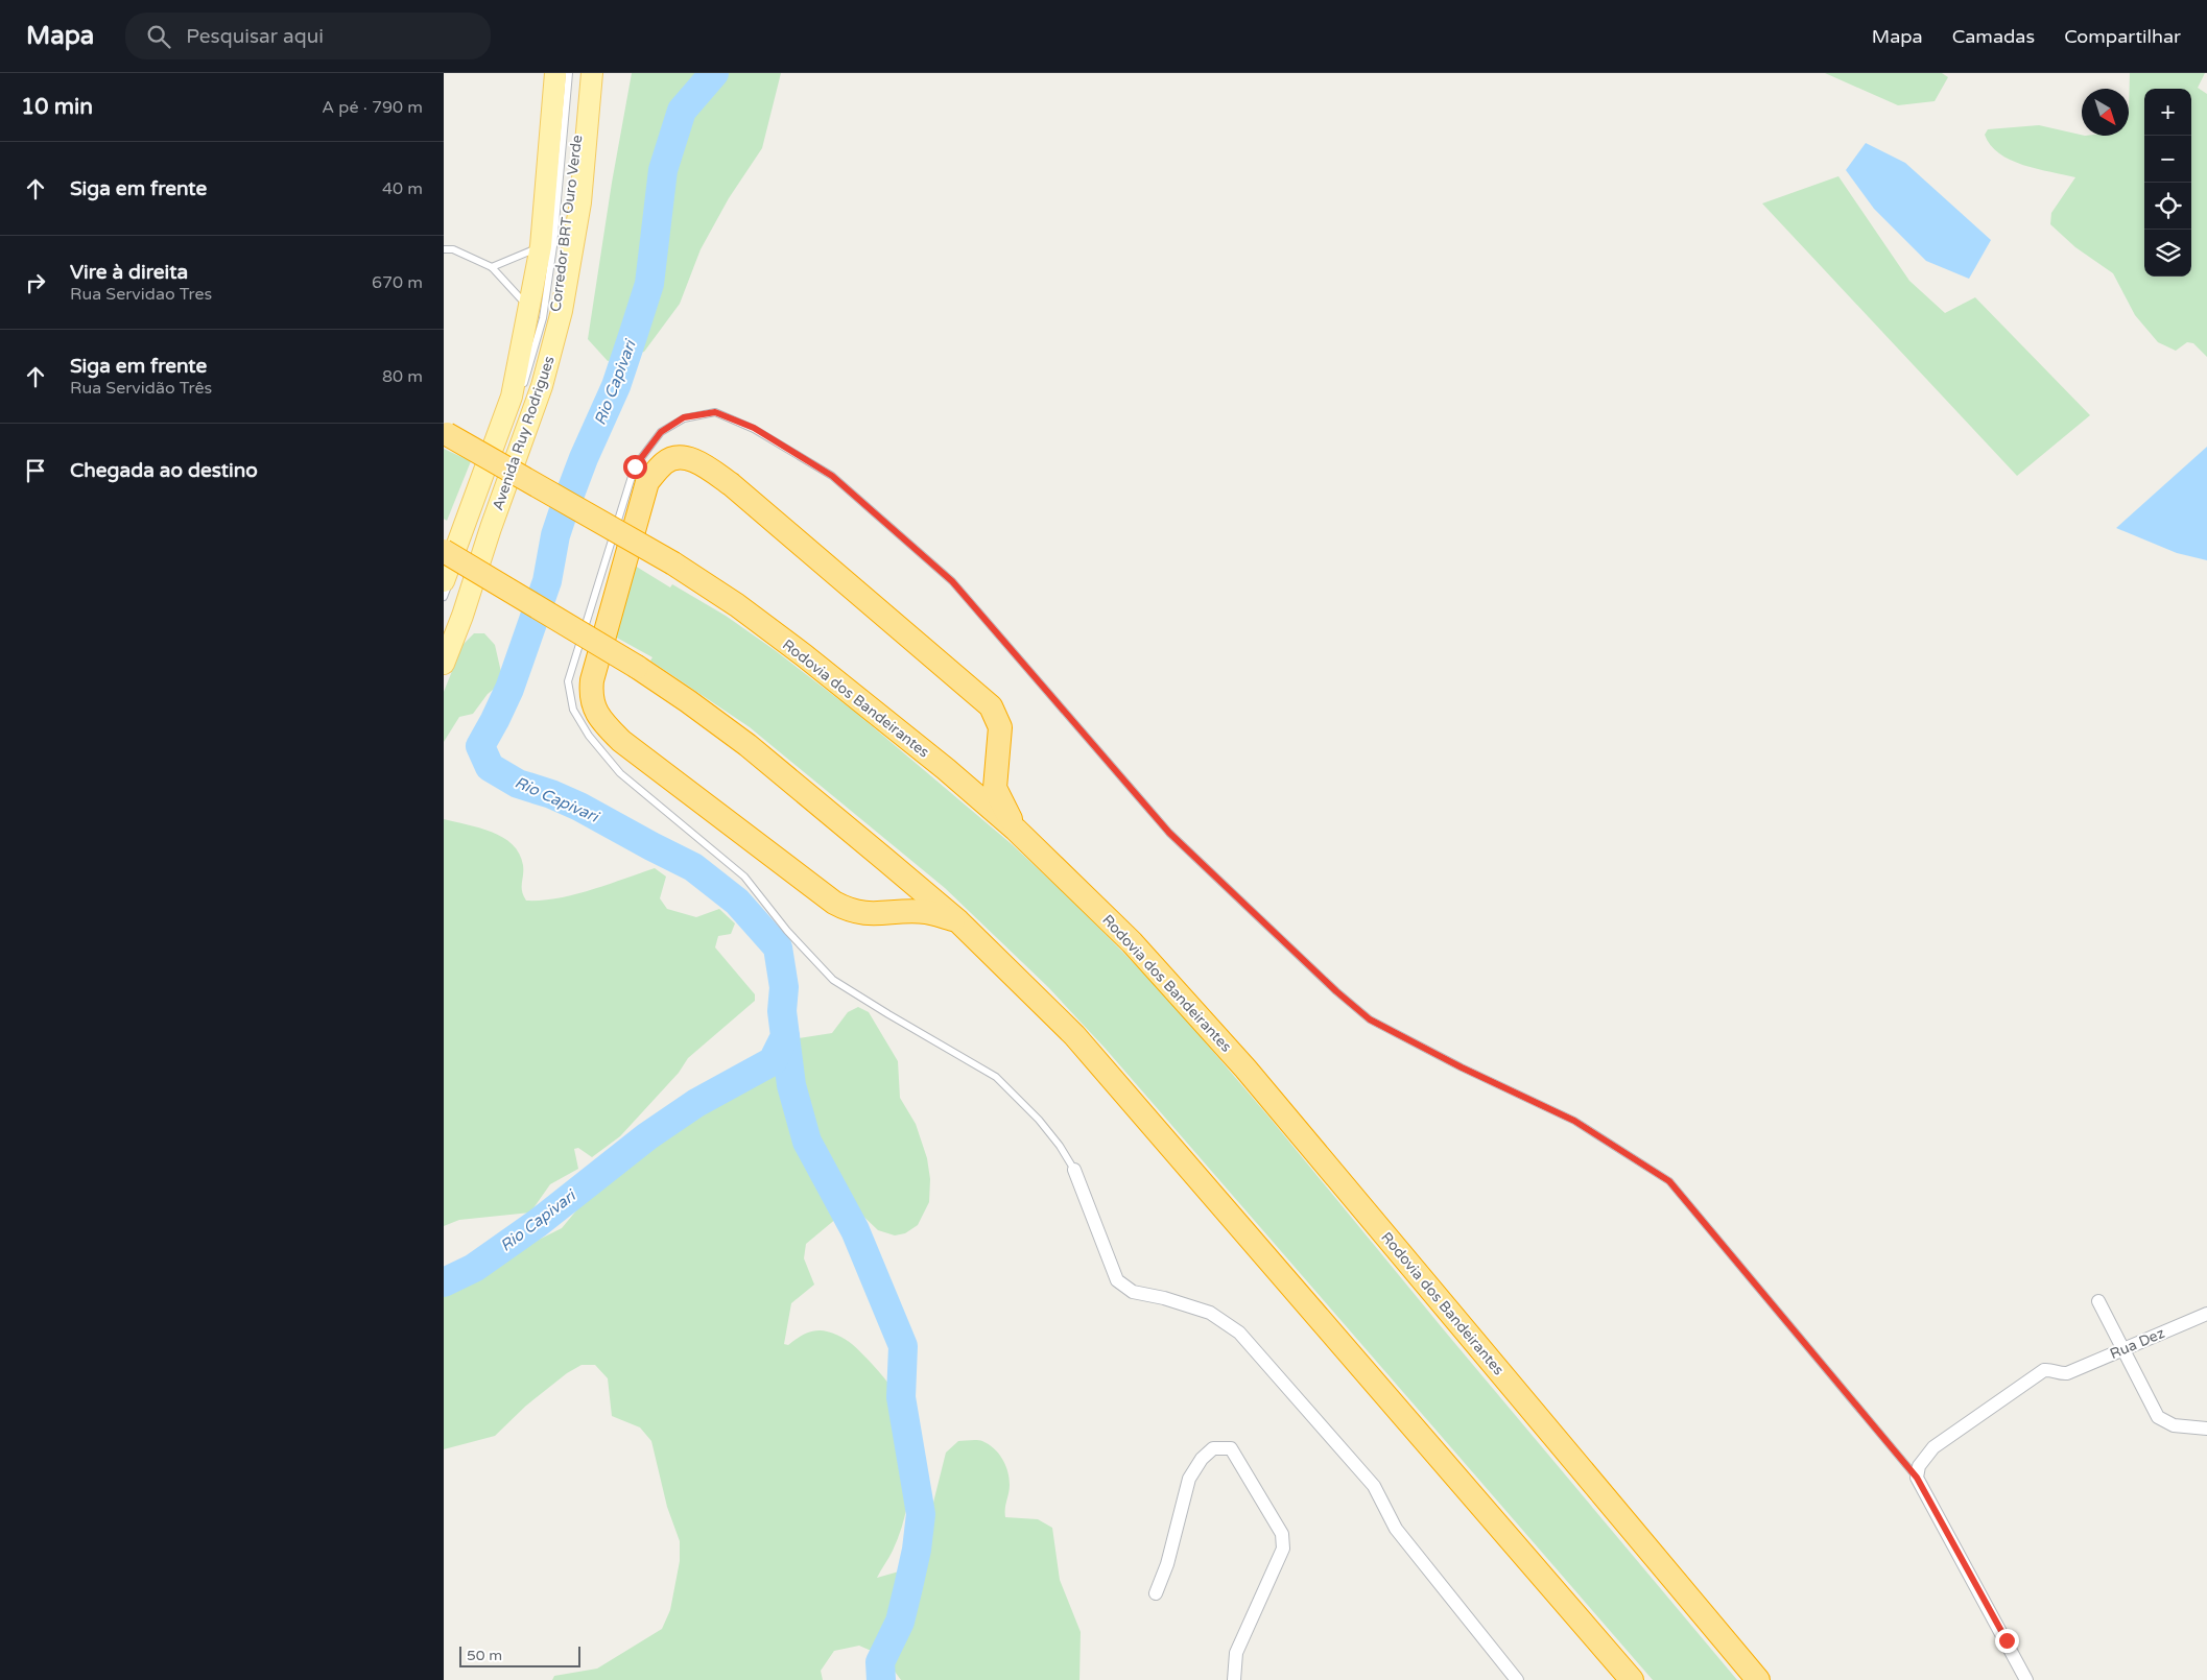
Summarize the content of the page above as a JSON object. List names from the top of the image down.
{
  "streets": {
    "highway": ["Rodovia dos Bandeirantes"],
    "main road": ["Avenida Ruy Rodrigues"],
    "street": ["Rua Dez"],
    "lane": ["Corredor BRT Ouro Verde"]
  },
  "water": ["Rio Capivari"],
  "scale_bar": "50 m",
  "north": "bottom right",
  "page": {
    "header": "Mapa",
    "search": "Pesquisar aqui",
    "nav": ["Mapa", "Camadas", "Compartilhar"],
    "heading": ["10 min", "A pé · 790 m"],
    "map_buttons": ["+", "−"],
    "list": [
      ["Siga em frente", "40 m"],
      ["Vire à direita", "Rua Servidao Tres", "670 m"],
      ["Siga em frente", "Rua Servidão Três", "80 m"],
      "Chegada ao destino"
    ],
    "scale": "50 m"
  }
}
